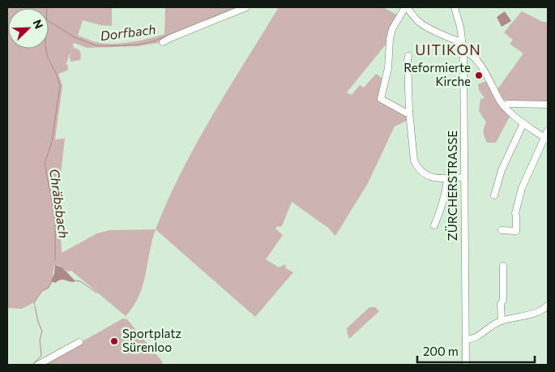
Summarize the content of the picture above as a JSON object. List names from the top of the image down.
{
  "streets": {
    "street": ["ZÜRCHERSTRASSE"]
  },
  "districts": ["UITIKON"],
  "water": ["Dorfbach", "Chräbsbach"],
  "places": ["Reformierte Kirche", "Sportplatz Sürenloo"],
  "scale_bar": "200 m",
  "north": "top right"
}
